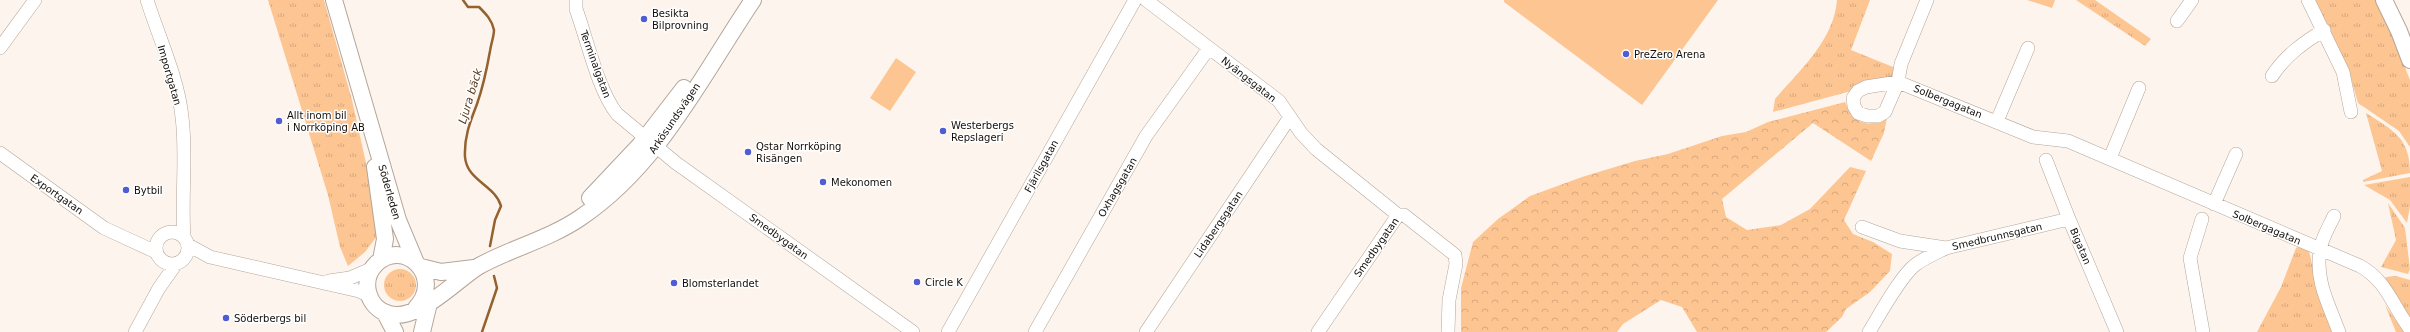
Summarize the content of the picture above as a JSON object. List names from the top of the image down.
{
  "streets": {
    "main road": ["Arkösundsvägen", "Söderleden"],
    "street": [
      "Terminalgatan",
      "Importgatan",
      "Nyängsgatan",
      "Solbergagatan",
      "Fjärilsgatan",
      "Oxhagsgatan",
      "Exportgatan",
      "Lidabergsgatan",
      "Smedbygatan",
      "Smedbrunnsgatan",
      "Bigatan"
    ]
  },
  "crossings": [
    ["Terminalgatan", "Arkösundsvägen"],
    ["Terminalgatan", "Smedbygatan"],
    ["Importgatan", "Exportgatan"],
    ["Nyängsgatan", "Oxhagsgatan"],
    ["Nyängsgatan", "Lidabergsgatan"],
    ["Nyängsgatan", "Smedbygatan"],
    ["Arkösundsvägen", "Söderleden"],
    ["Arkösundsvägen", "Smedbygatan"],
    ["Smedbrunnsgatan", "Bigatan"]
  ],
  "water": ["Ljura bäck"],
  "places": [
    "Besikta Bilprovning",
    "PreZero Arena",
    "Allt inom bil i Norrköping AB",
    "Westerbergs Repslageri",
    "Qstar Norrköping Risängen",
    "Mekonomen",
    "Bytbil",
    "Circle K",
    "Blomsterlandet",
    "Söderbergs bil"
  ]
}
